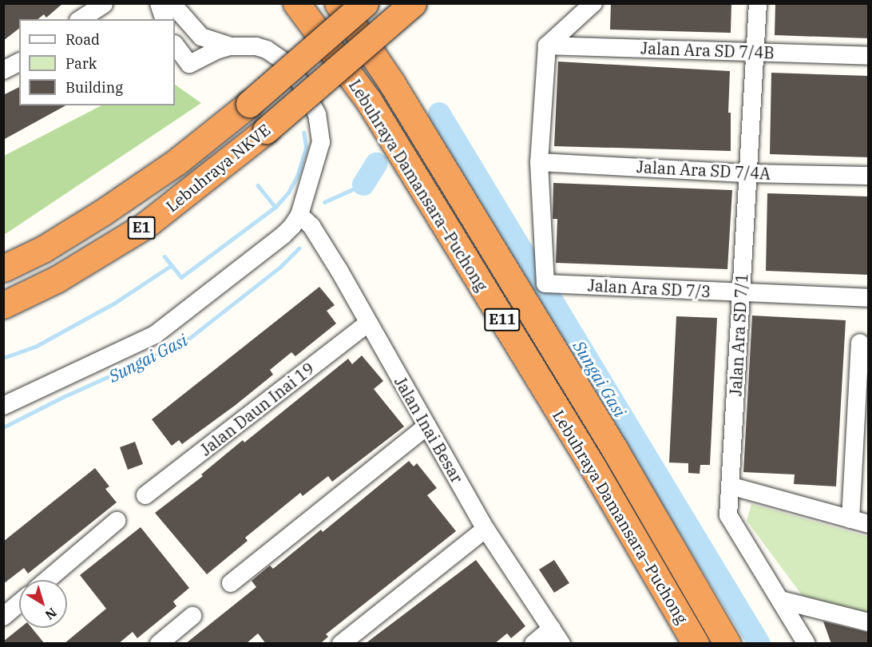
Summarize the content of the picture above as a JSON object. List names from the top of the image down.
{
  "streets": {
    "highway": [
      "Lebuhraya NKVE",
      "Lebuhraya Damansara–Puchong",
      "E1",
      "E11"
    ],
    "street": [
      "Jalan Ara SD 7/4B",
      "Jalan Ara SD 7/4A",
      "Jalan Ara SD 7/3",
      "Jalan Ara SD 7/1",
      "Jalan Daun Inai 19",
      "Jalan Inai Besar"
    ]
  },
  "crossings": [
    ["Jalan Ara SD 7/4B", "Jalan Ara SD 7/1"],
    ["Jalan Ara SD 7/4A", "Jalan Ara SD 7/3"],
    ["Jalan Ara SD 7/4A", "Jalan Ara SD 7/1"],
    ["Jalan Ara SD 7/3", "Jalan Ara SD 7/1"],
    ["Jalan Daun Inai 19", "Jalan Inai Besar"]
  ],
  "water": ["Sungai Gasi"],
  "legend": ["Road", "Park", "Building"],
  "north": "bottom right"
}
